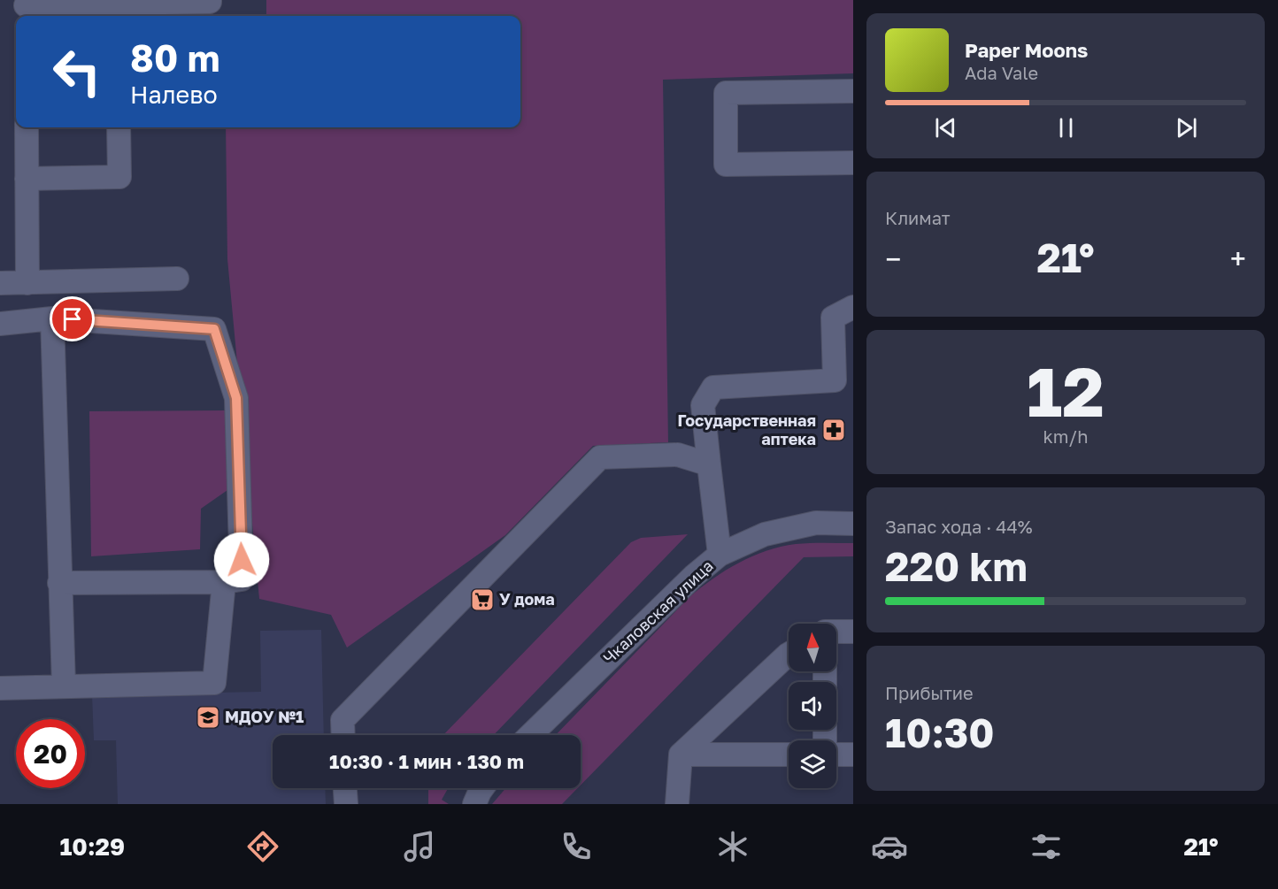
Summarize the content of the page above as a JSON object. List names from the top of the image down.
{
  "streets": {
    "street": ["Чкаловская улица"]
  },
  "places": {
    "pharmacy": ["Государственная аптека"],
    "supermarket": ["У дома"],
    "school or university": ["МДОУ №1"]
  },
  "north": "top",
  "page": {
    "turn": ["80 m", "Налево"],
    "song": ["Paper Moons", "Ada Vale"],
    "tile": [
      "Климат",
      ["12", "km/h"],
      ["Запас хода · 44%", "220 km"],
      ["Прибытие", "10:30"]
    ],
    "heat": ["−", "21°", "+"],
    "limit": "20",
    "trip": "10:30 · 1 мин · 130 m",
    "tabs": ["10:29", "21°"]
  }
}
